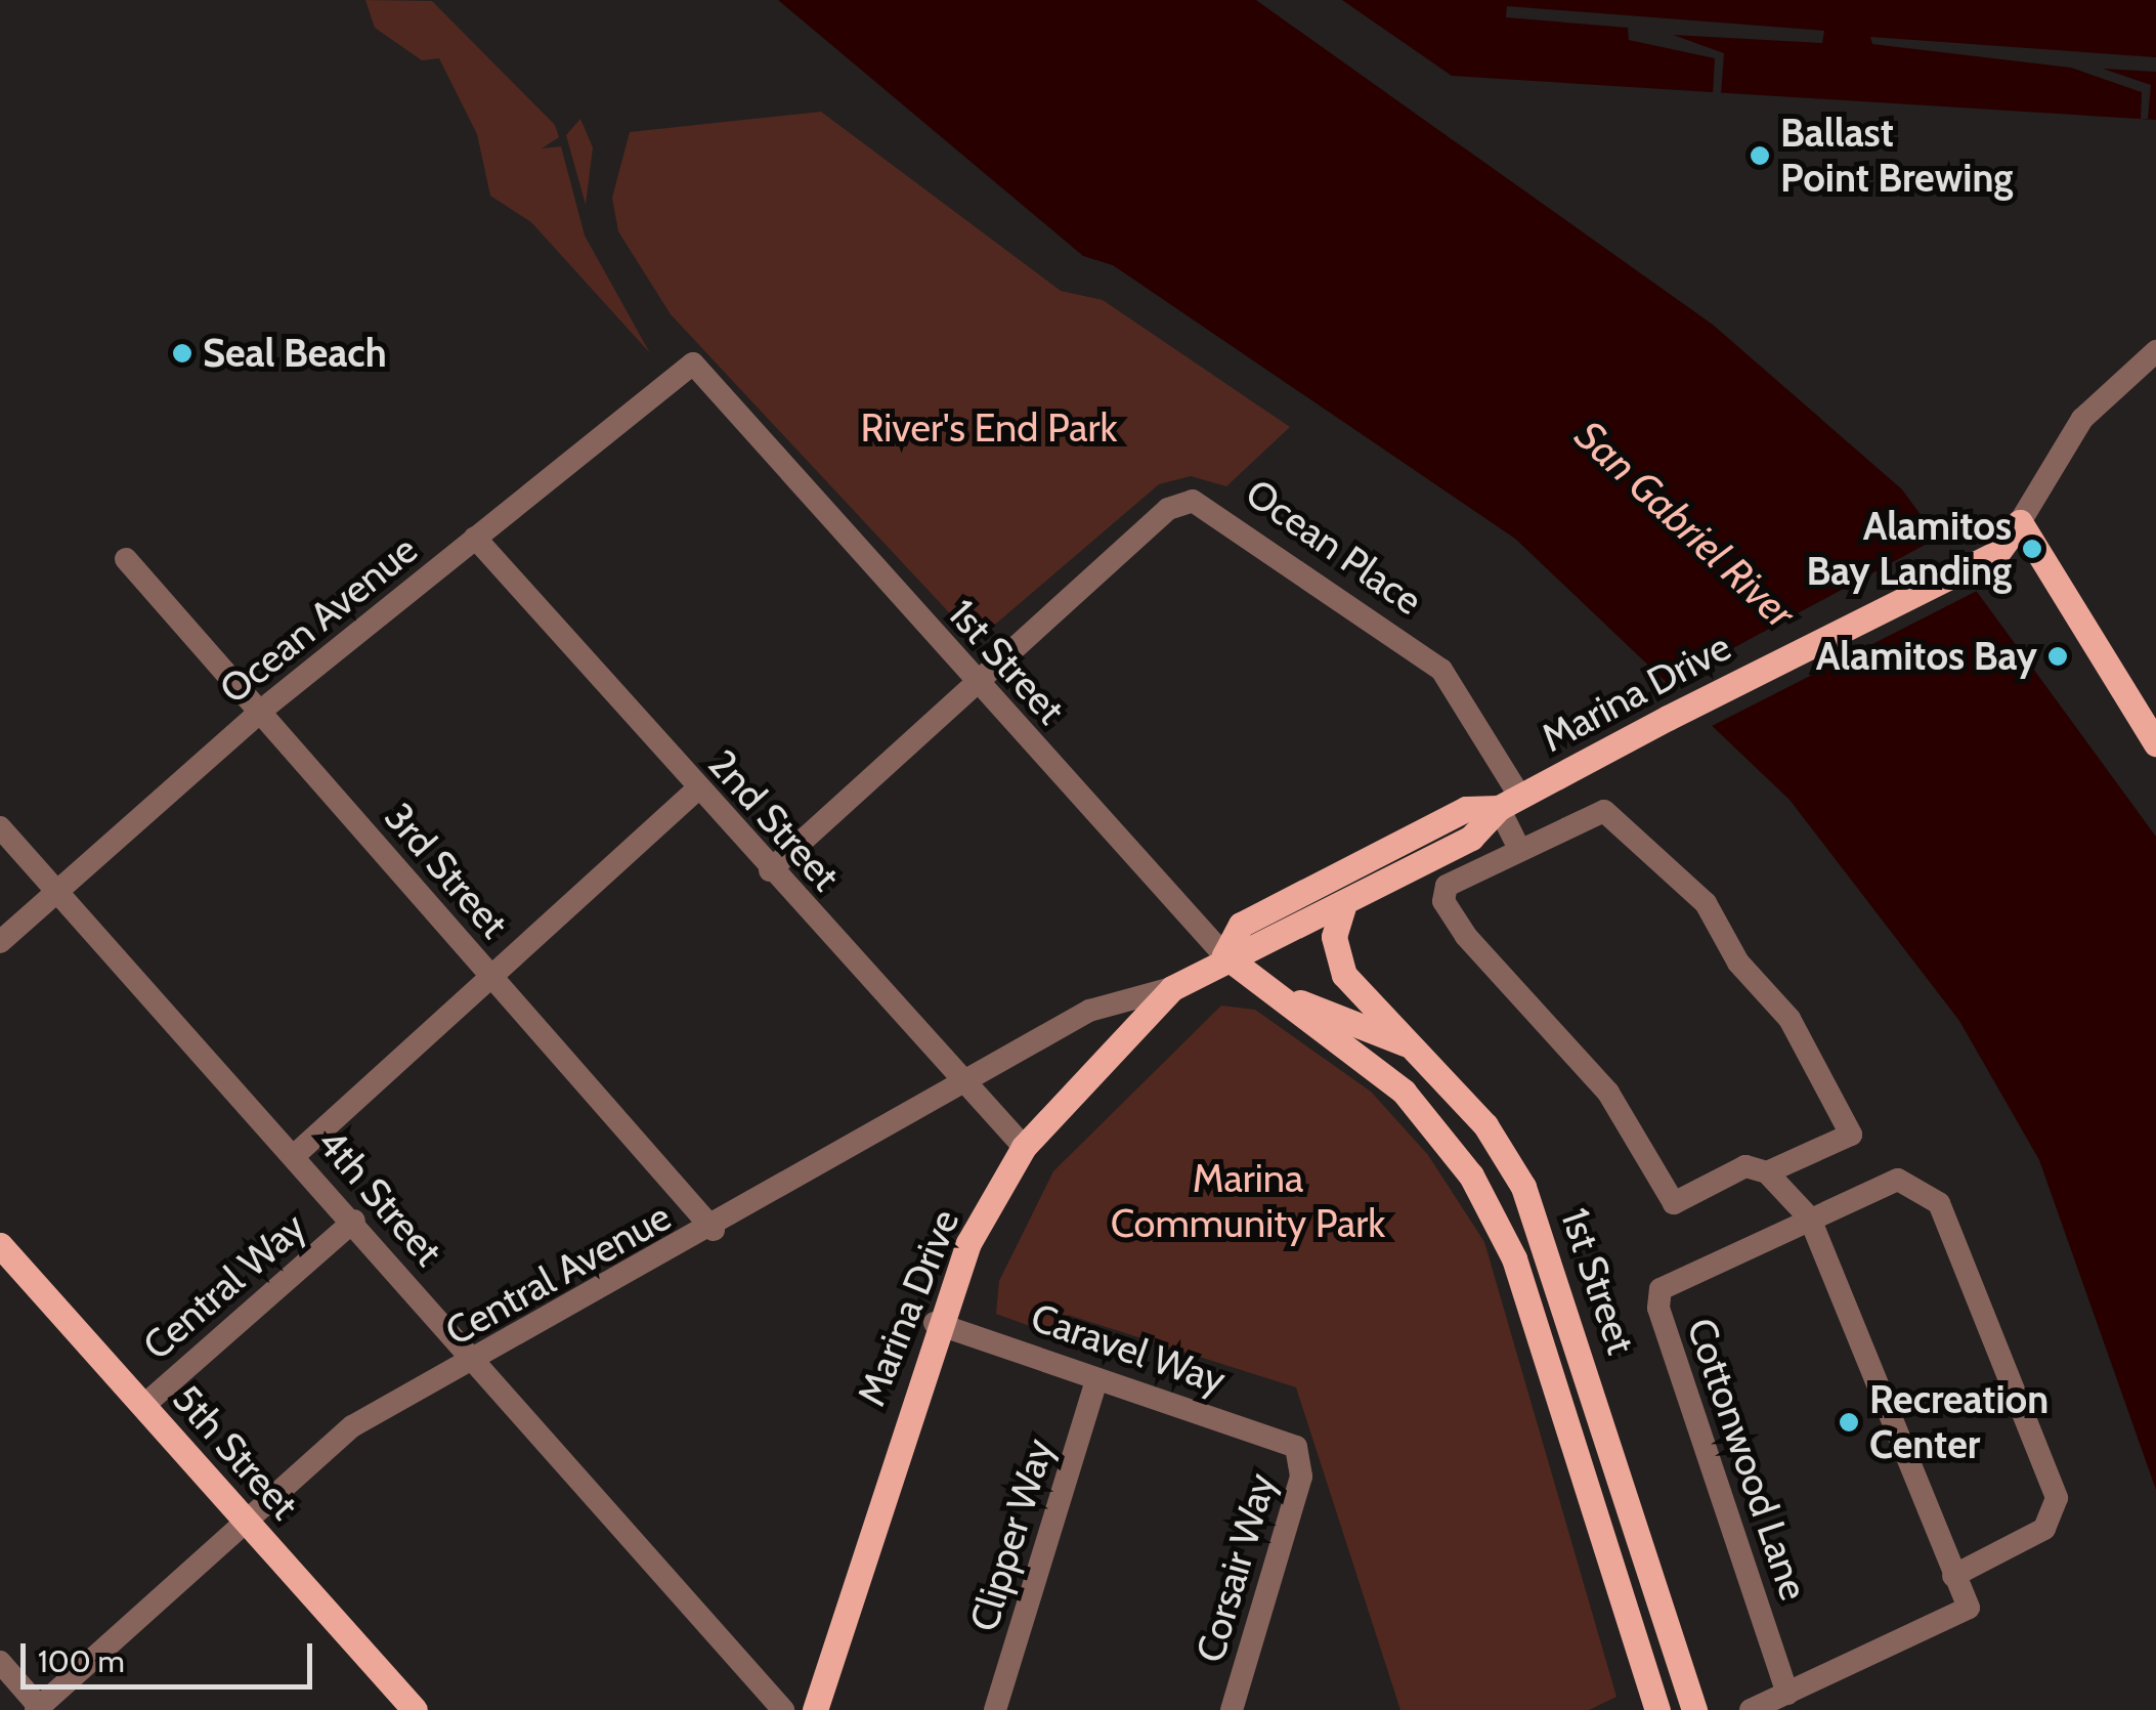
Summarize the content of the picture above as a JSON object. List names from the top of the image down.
{
  "streets": {
    "main road": ["1st Street", "Marina Drive", "5th Street"],
    "street": [
      "Ocean Place",
      "Ocean Avenue",
      "2nd Street",
      "3rd Street",
      "4th Street",
      "Central Avenue",
      "Central Way",
      "Caravel Way",
      "Cottonwood Lane",
      "Clipper Way",
      "Corsair Way"
    ]
  },
  "crossings": [
    ["Ocean Place", "1st Street"],
    ["Ocean Place", "Marina Drive"],
    ["Ocean Avenue", "1st Street"],
    ["Ocean Avenue", "2nd Street"],
    ["Ocean Avenue", "3rd Street"],
    ["Ocean Avenue", "4th Street"],
    ["1st Street", "Marina Drive"],
    ["Marina Drive", "2nd Street"],
    ["Marina Drive", "Central Avenue"],
    ["Marina Drive", "Caravel Way"],
    ["2nd Street", "Central Avenue"],
    ["2nd Street", "Central Way"],
    ["3rd Street", "Central Avenue"],
    ["3rd Street", "Central Way"],
    ["4th Street", "Central Avenue"],
    ["4th Street", "Central Way"],
    ["Central Avenue", "5th Street"],
    ["Central Way", "5th Street"],
    ["Caravel Way", "Clipper Way"],
    ["Caravel Way", "Corsair Way"]
  ],
  "water": ["San Gabriel River"],
  "parks": ["River's End Park", "Marina Community Park"],
  "places": [
    "Ballast Point Brewing",
    "Seal Beach",
    "Alamitos Bay Landing",
    "Alamitos Bay",
    "Recreation Center"
  ],
  "scale_bar": "100 m"
}
